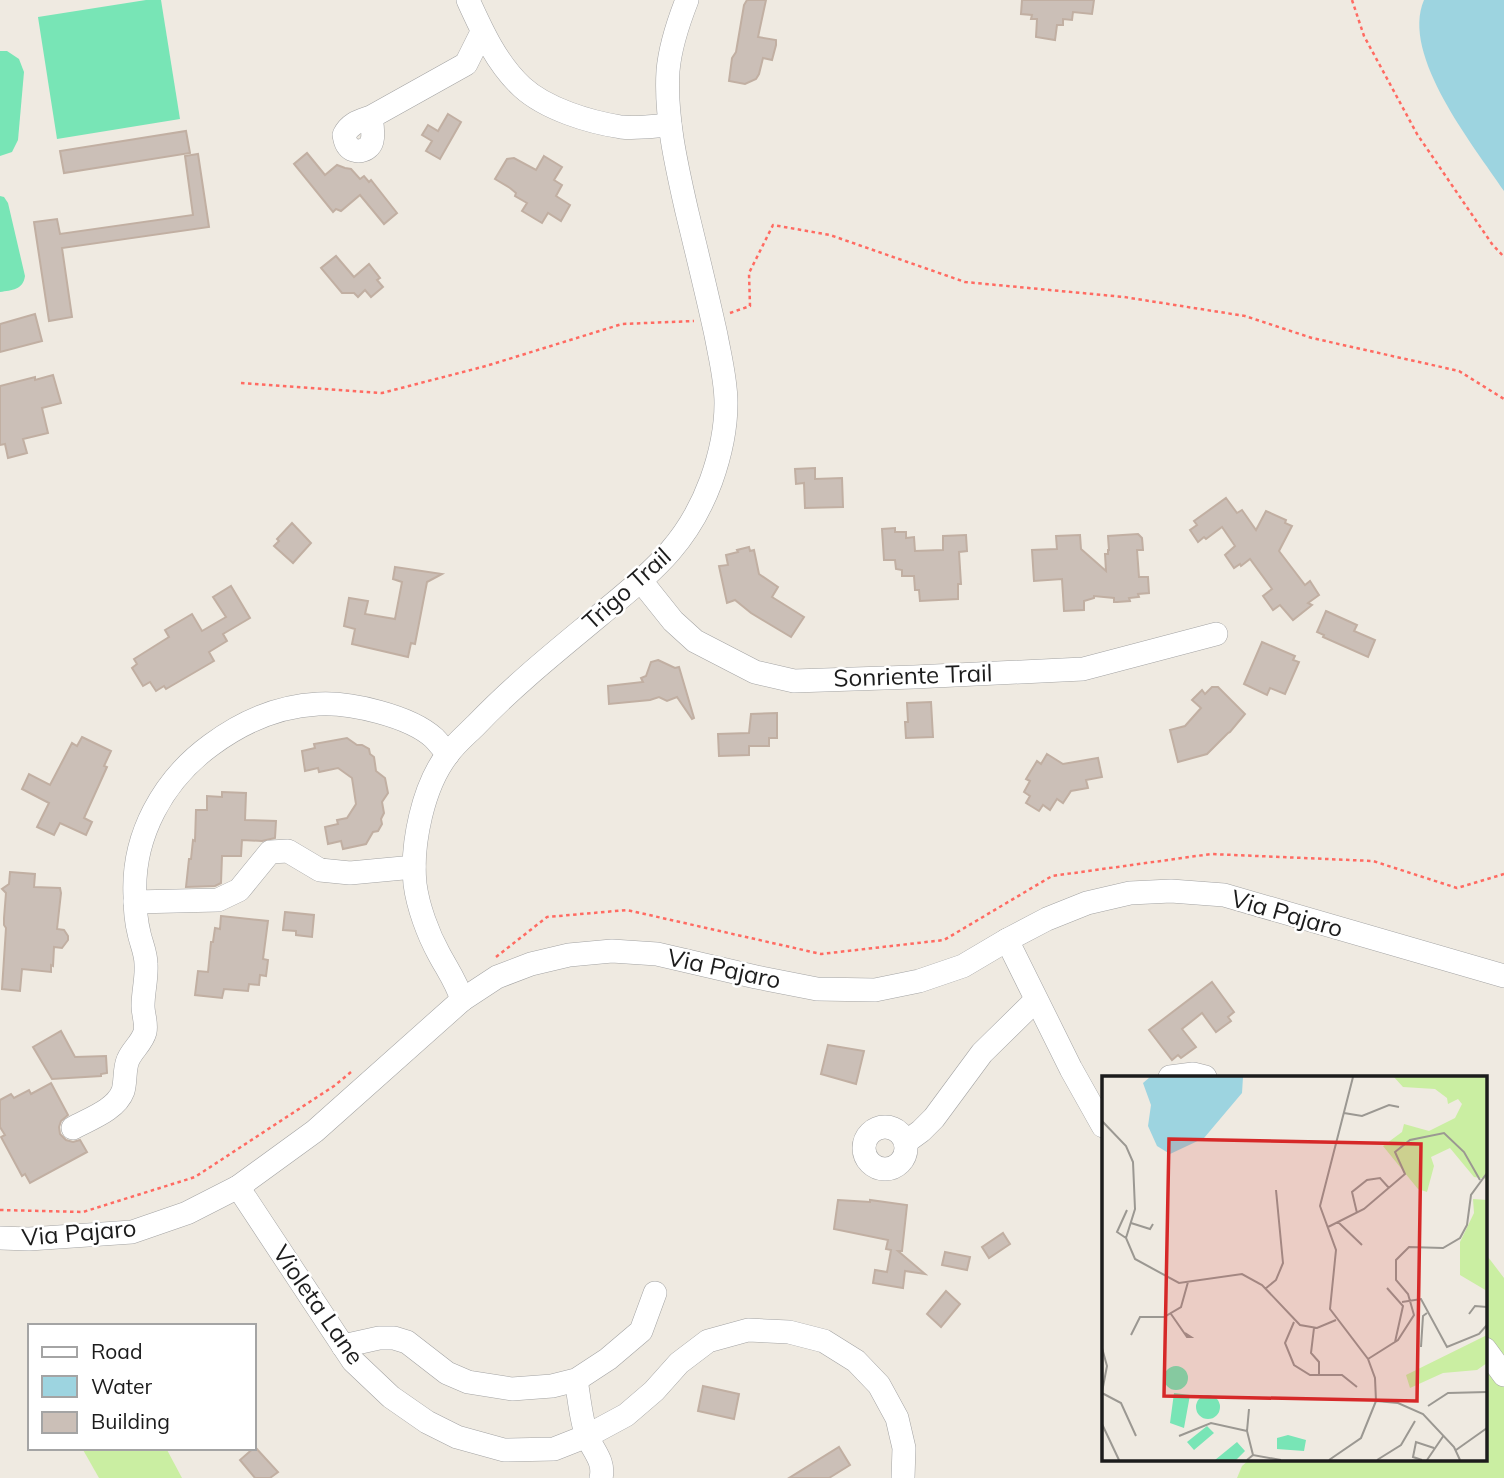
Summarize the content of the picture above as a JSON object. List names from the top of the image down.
{
  "streets": {
    "street": [
      "Trigo Trail",
      "Sonriente Trail",
      "Via Pajaro",
      "Violeta Lane"
    ]
  },
  "crossings": [
    ["Trigo Trail", "Sonriente Trail"],
    ["Trigo Trail", "Via Pajaro"],
    ["Via Pajaro", "Violeta Lane"]
  ],
  "legend": ["Road", "Water", "Building"]
}
